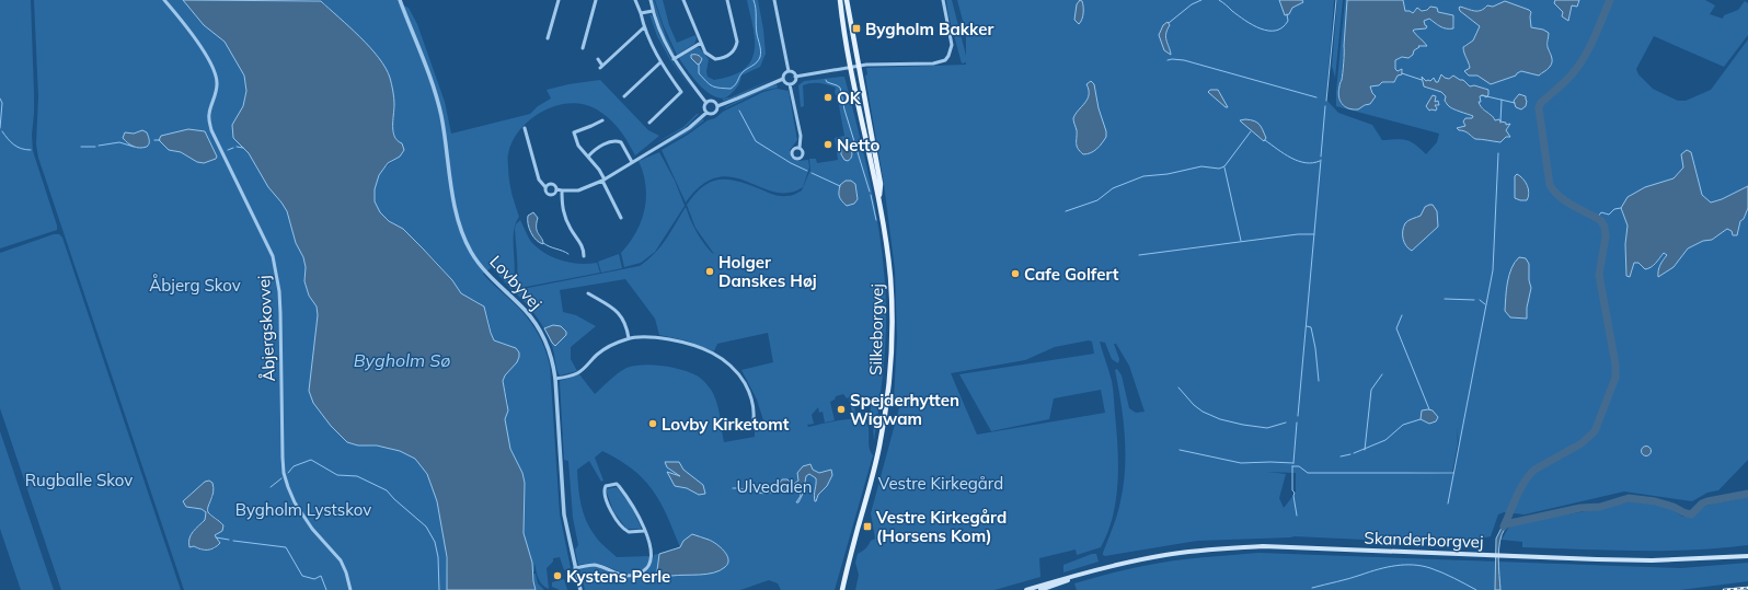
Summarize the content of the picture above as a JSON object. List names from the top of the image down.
{
  "streets": {
    "main road": ["Silkeborgvej", "Skanderborgvej"],
    "street": ["Lovbyvej", "Åbjergskovvej"]
  },
  "water": ["Bygholm Sø"],
  "parks": [
    "Åbjerg Skov",
    "Rugballe Skov",
    "Vestre Kirkegård",
    "Ulvedalen",
    "Bygholm Lystskov"
  ],
  "places": {
    "transit": ["Bygholm Bakker", "Vestre Kirkegård (Horsens Kom)"],
    "other": [
      "OK",
      "Netto",
      "Holger Danskes Høj",
      "Cafe Golfert",
      "Spejderhytten Wigwam",
      "Lovby Kirketomt",
      "Kystens Perle"
    ]
  }
}
